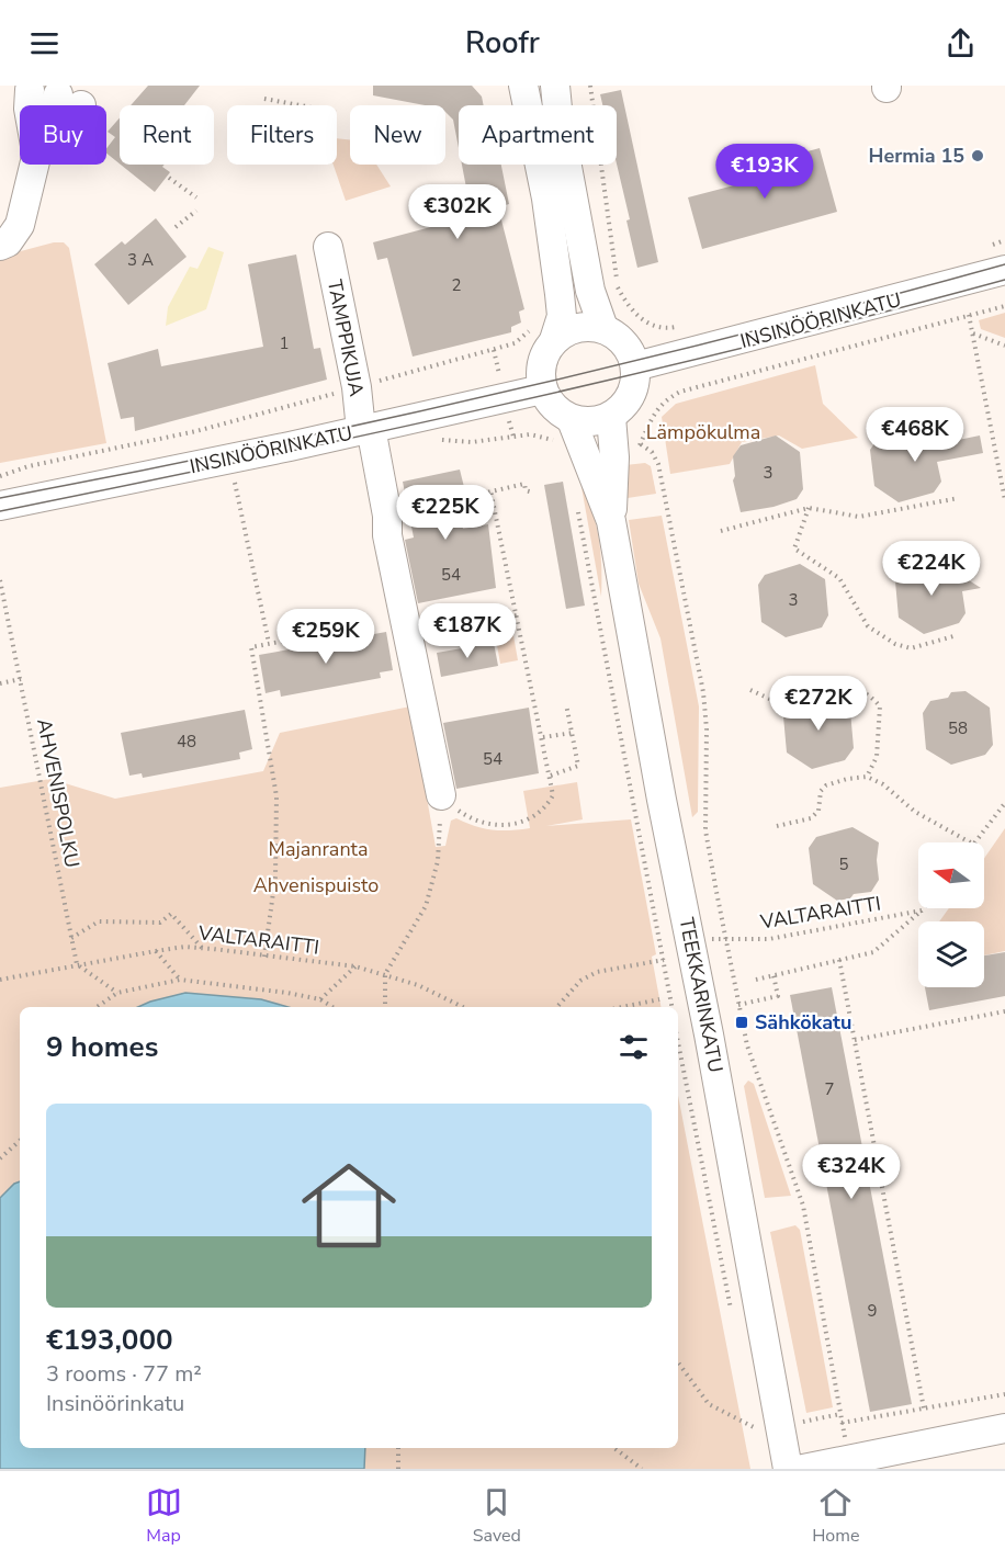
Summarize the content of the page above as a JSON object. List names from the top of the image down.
{
  "streets": {
    "street": ["INSINÖÖRINKATU", "TAMPPIKUJA", "TEEKKARINKATU"],
    "path": ["AHVENISPOLKU", "VALTARAITTI"]
  },
  "crossings": [
    ["INSINÖÖRINKATU", "TAMPPIKUJA"],
    ["INSINÖÖRINKATU", "TEEKKARINKATU"],
    ["AHVENISPOLKU", "VALTARAITTI"],
    ["VALTARAITTI", "TEEKKARINKATU"]
  ],
  "parks": ["Lämpökulma", "Majanranta", "Ahvenispuisto"],
  "places": {
    "other": ["Hermia 15"],
    "transit": ["Sähkökatu"]
  },
  "house_numbers": [
    "3 A",
    "2",
    "1",
    "3",
    "54",
    "3",
    "58",
    "48",
    "54",
    "5",
    "7",
    "9"
  ],
  "north": "left",
  "page": {
    "header": "Roofr",
    "chip": [
      "Buy",
      "Rent",
      "Filters",
      "New",
      "Apartment"
    ],
    "price": [
      "€193K",
      "€302K",
      "€468K",
      "€225K",
      "€224K",
      "€187K",
      "€259K",
      "€272K",
      "€324K"
    ],
    "heading": "9 homes",
    "list": [
      {
        "name": "€193,000",
        "note": "3 rooms · 77 m² · Insinöörinkatu"
      }
    ],
    "tabs": ["Map", "Saved", "Home"]
  }
}
